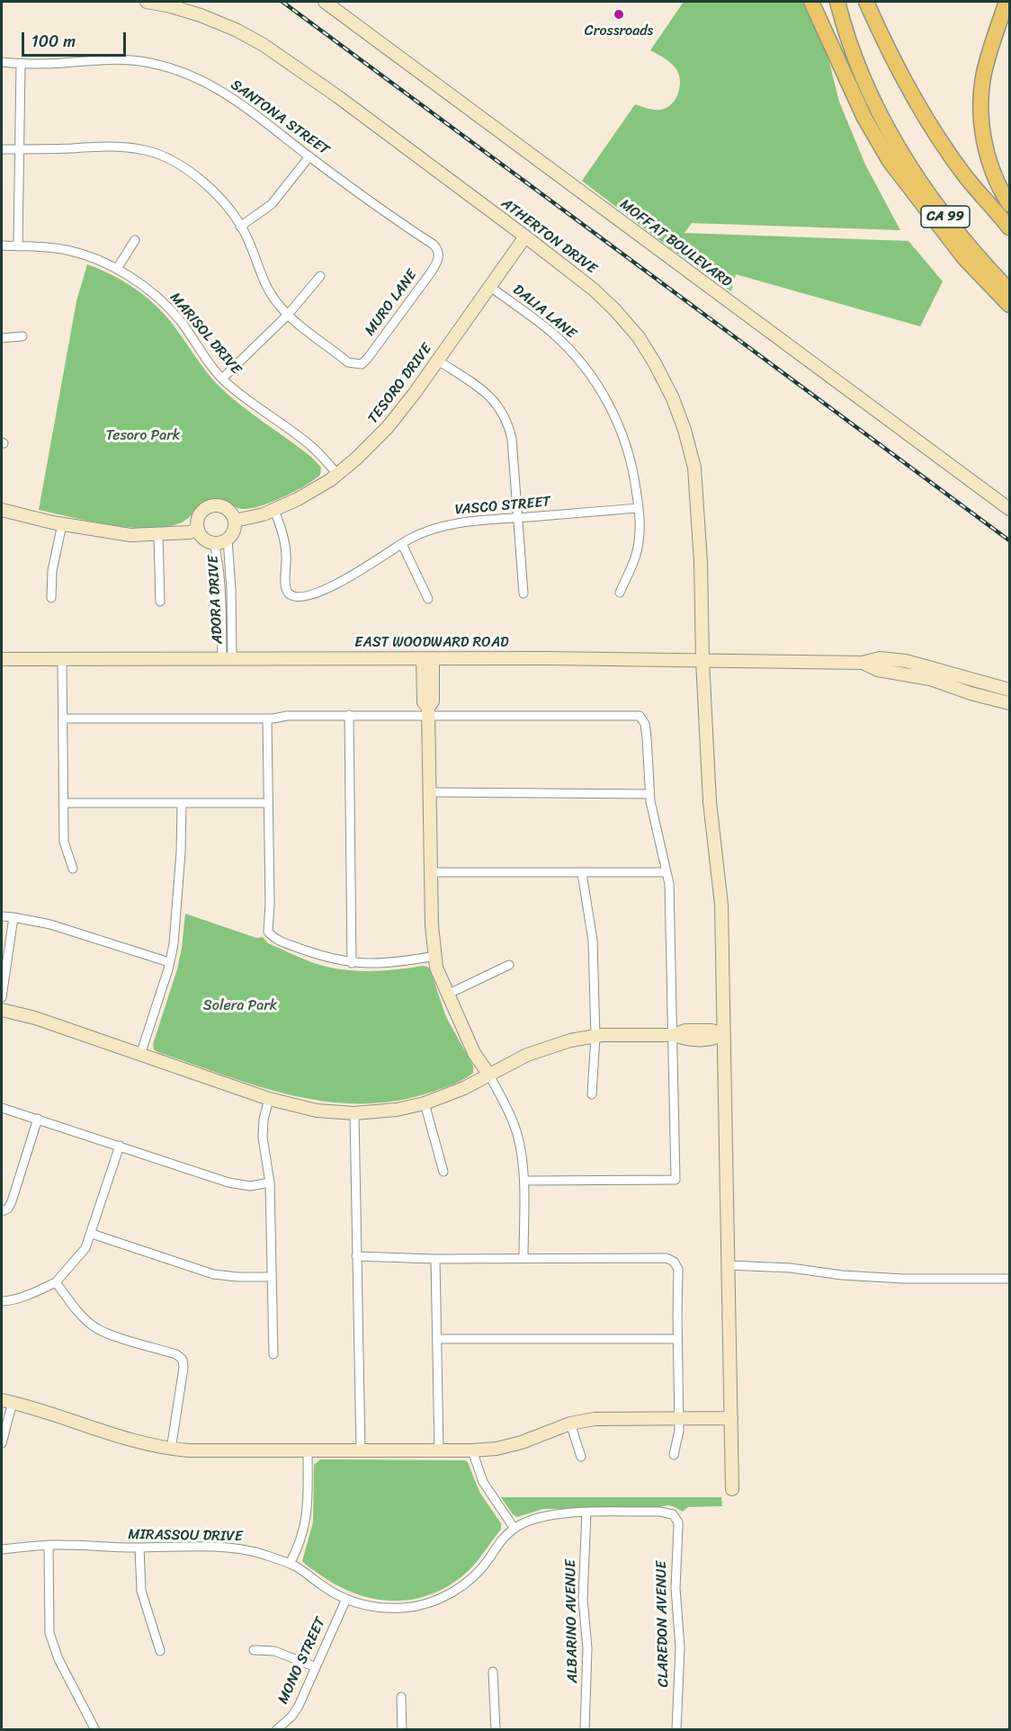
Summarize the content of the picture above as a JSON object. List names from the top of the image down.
{
  "streets": {
    "highway": ["CA 99"],
    "street": [
      "SANTONA STREET",
      "ATHERTON DRIVE",
      "MOFFAT BOULEVARD",
      "MURO LANE",
      "DALIA LANE",
      "MARISOL DRIVE",
      "TESORO DRIVE",
      "VASCO STREET",
      "ADORA DRIVE",
      "EAST WOODWARD ROAD",
      "MIRASSOU DRIVE",
      "ALBARINO AVENUE",
      "CLAREDON AVENUE",
      "MONO STREET"
    ]
  },
  "crossings": [
    ["SANTONA STREET", "MURO LANE"],
    ["ATHERTON DRIVE", "TESORO DRIVE"],
    ["ATHERTON DRIVE", "EAST WOODWARD ROAD"],
    ["DALIA LANE", "TESORO DRIVE"],
    ["DALIA LANE", "VASCO STREET"],
    ["MARISOL DRIVE", "TESORO DRIVE"],
    ["TESORO DRIVE", "VASCO STREET"],
    ["TESORO DRIVE", "ADORA DRIVE"],
    ["ADORA DRIVE", "EAST WOODWARD ROAD"],
    ["MIRASSOU DRIVE", "ALBARINO AVENUE"],
    ["MIRASSOU DRIVE", "CLAREDON AVENUE"],
    ["MIRASSOU DRIVE", "MONO STREET"]
  ],
  "parks": ["Tesoro Park", "Solera Park"],
  "places": ["Crossroads"],
  "scale_bar": "100 m"
}
